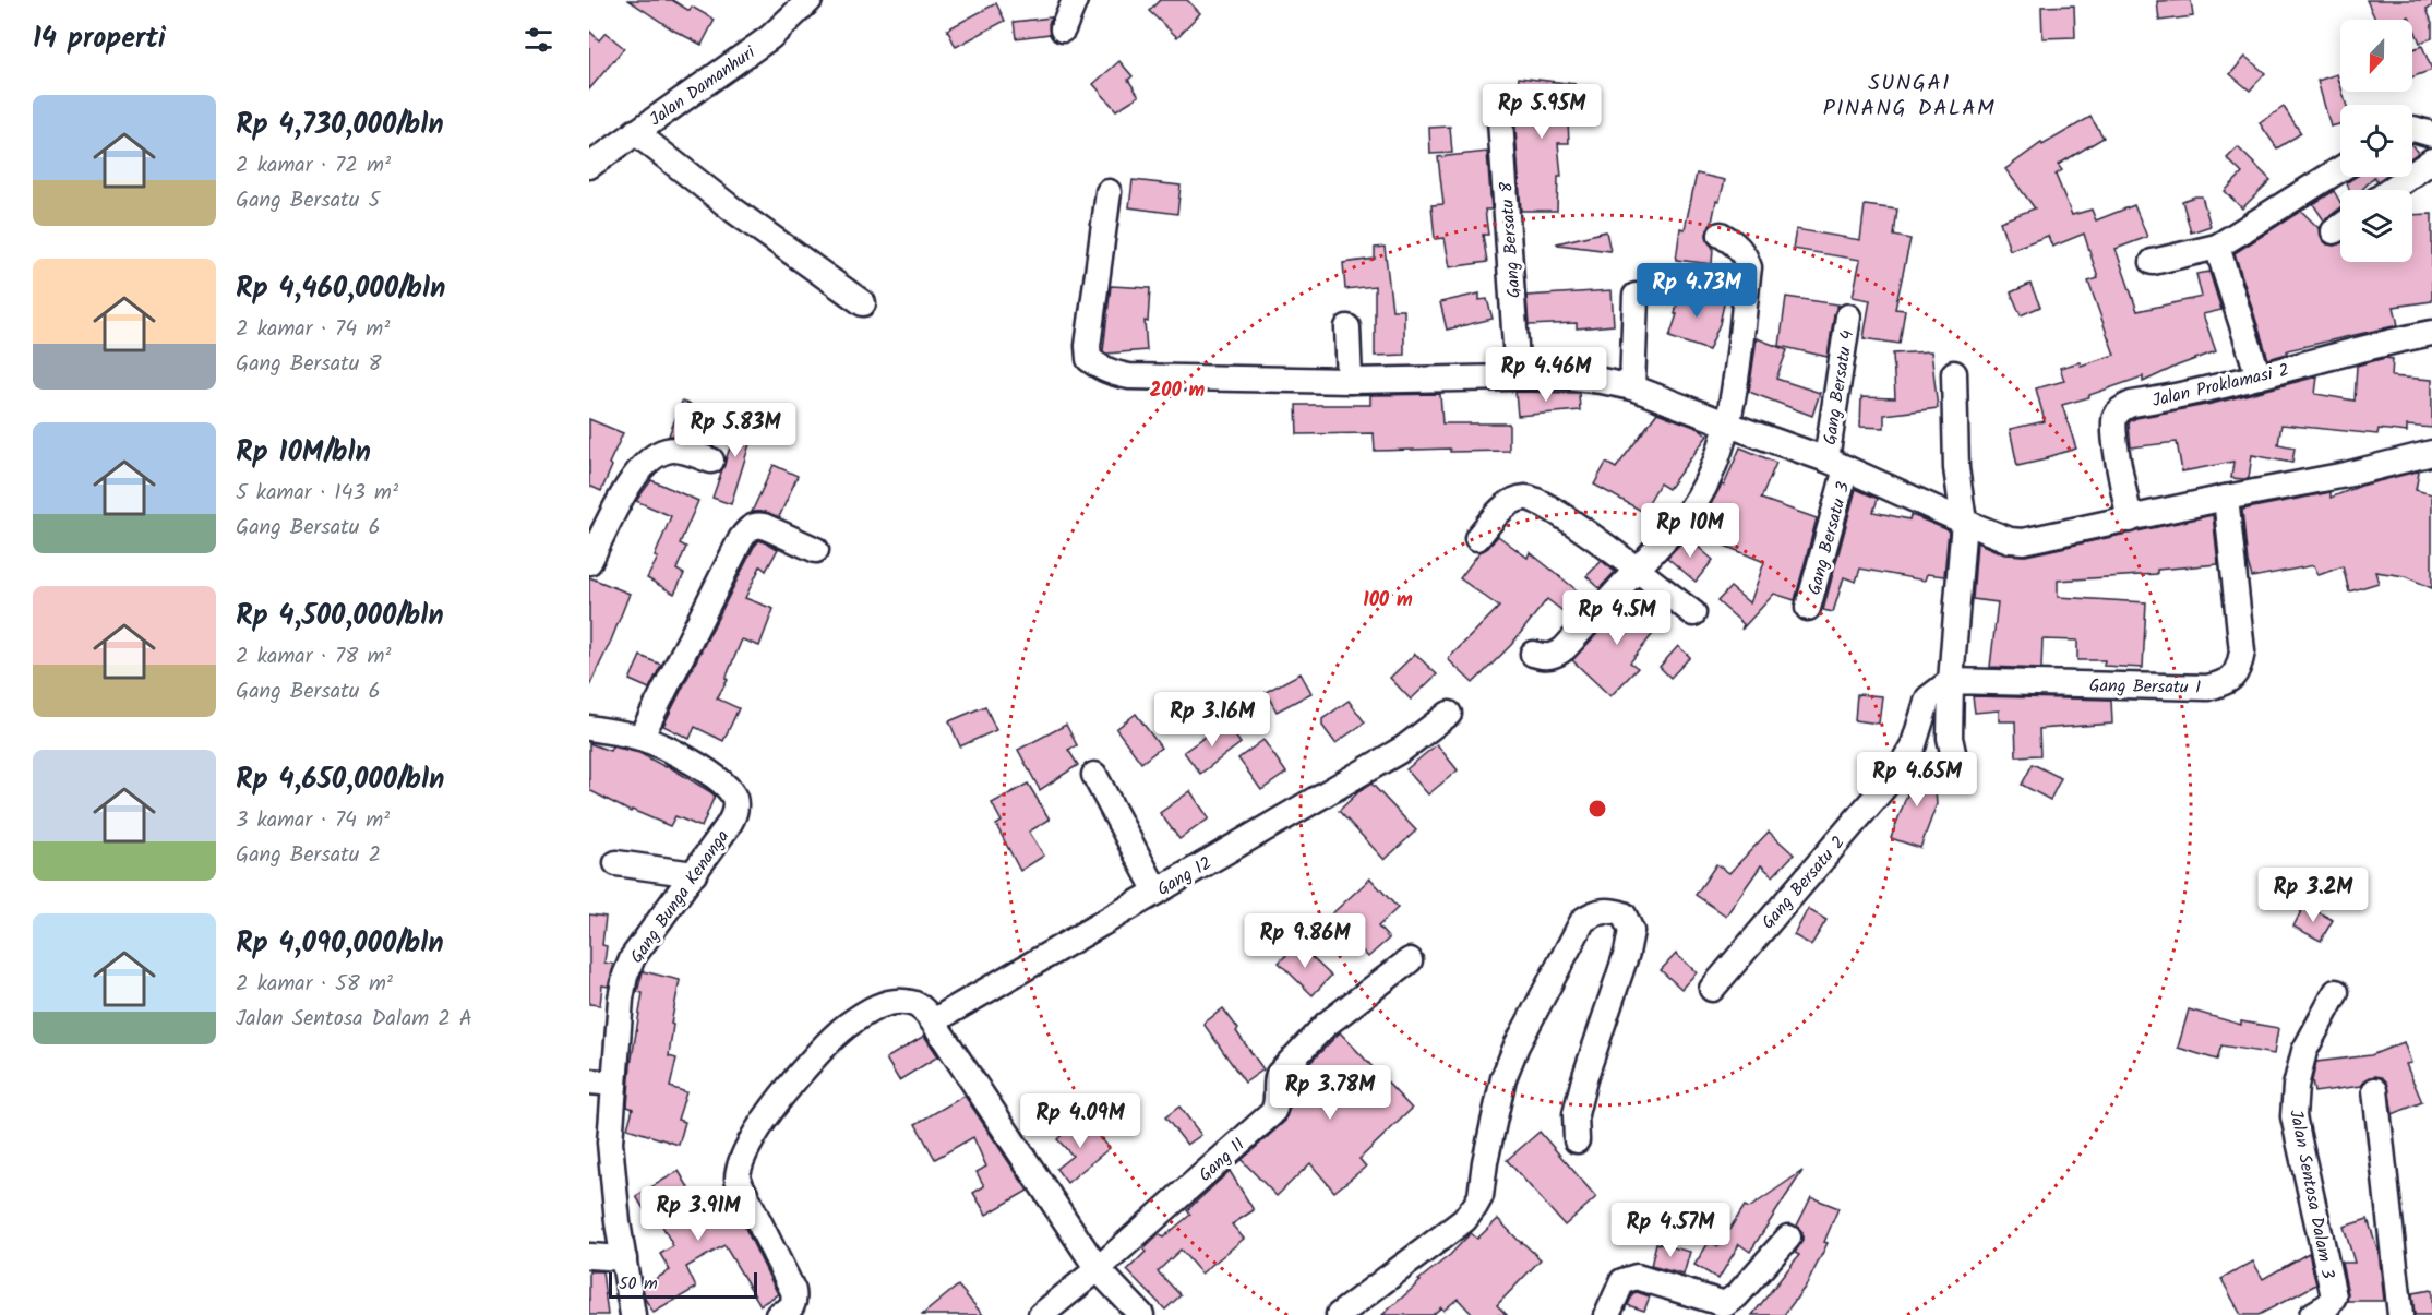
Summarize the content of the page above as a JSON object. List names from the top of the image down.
{
  "streets": {
    "street": [
      "Jalan Damanhuri",
      "Gang Bersatu 8",
      "Jalan Proklamasi 2",
      "Gang Bersatu 4",
      "Gang Bersatu 3",
      "Gang Bersatu 1",
      "Gang 12",
      "Gang Bersatu 2",
      "Gang Bunga Kenanga",
      "Gang 11",
      "Jalan Sentosa Dalam 3"
    ]
  },
  "crossings": [
    ["Gang Bersatu 4", "Gang Bersatu 3"],
    ["Gang Bersatu 1", "Gang Bersatu 2"]
  ],
  "districts": ["SUNGAI PINANG DALAM"],
  "scale_bar": "50 m",
  "north": "bottom",
  "page": {
    "heading": "14 properti",
    "list": [
      {
        "name": "Rp 4,730,000/bln",
        "note": "2 kamar · 72 m² · Gang Bersatu 5"
      },
      {
        "name": "Rp 4,460,000/bln",
        "note": "2 kamar · 74 m² · Gang Bersatu 8"
      },
      {
        "name": "Rp 10M/bln",
        "note": "5 kamar · 143 m² · Gang Bersatu 6"
      },
      {
        "name": "Rp 4,500,000/bln",
        "note": "2 kamar · 78 m² · Gang Bersatu 6"
      },
      {
        "name": "Rp 4,650,000/bln",
        "note": "3 kamar · 74 m² · Gang Bersatu 2"
      },
      {
        "name": "Rp 4,090,000/bln",
        "note": "2 kamar · 58 m² · Jalan Sentosa Dalam 2 A"
      }
    ],
    "price": [
      "Rp 5.95M",
      "Rp 4.73M",
      "Rp 4.46M",
      "Rp 5.83M",
      "Rp 10M",
      "Rp 4.5M",
      "Rp 3.16M",
      "Rp 4.65M",
      "Rp 3.2M",
      "Rp 9.86M",
      "Rp 3.78M",
      "Rp 4.09M",
      "Rp 3.91M",
      "Rp 4.57M"
    ],
    "scale": "50 m"
  },
  "rings": ["200 m", "100 m"]
}
